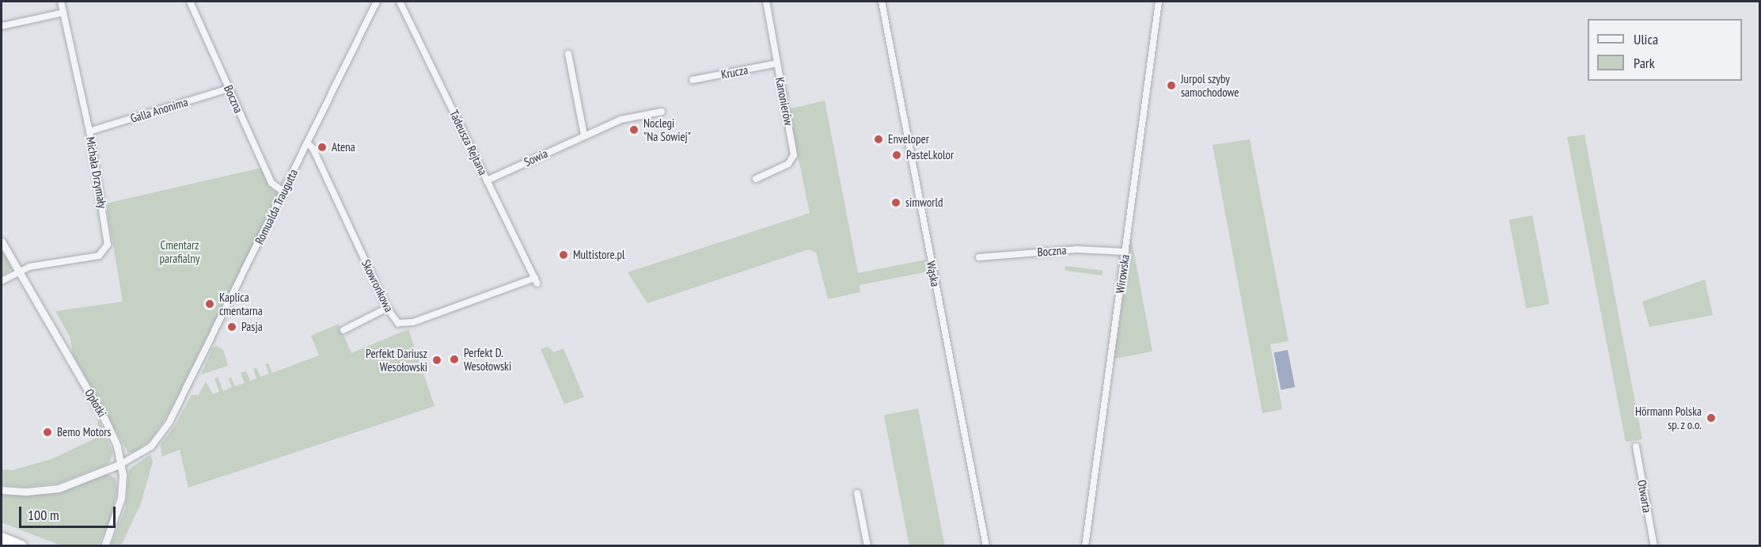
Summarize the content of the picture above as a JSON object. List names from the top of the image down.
{
  "streets": {
    "street": [
      "Krucza",
      "Boczna",
      "Kanonierów",
      "Galla Anonima",
      "Tadeusza Rejtana",
      "Sowia",
      "Michała Drzymały",
      "Romualda Traugutta",
      "Wąska",
      "Wirowska",
      "Skowronkowa",
      "Opłotki",
      "Otwarta"
    ]
  },
  "crossings": [
    ["Krucza", "Kanonierów"],
    ["Boczna", "Galla Anonima"],
    ["Boczna", "Romualda Traugutta"],
    ["Boczna", "Wirowska"],
    ["Galla Anonima", "Michała Drzymały"],
    ["Tadeusza Rejtana", "Sowia"],
    ["Tadeusza Rejtana", "Skowronkowa"],
    ["Michała Drzymały", "Opłotki"],
    ["Romualda Traugutta", "Skowronkowa"],
    ["Romualda Traugutta", "Opłotki"]
  ],
  "parks": ["Cmentarz parafialny"],
  "places": [
    "Jurpol szyby samochodowe",
    "Noclegi \"Na Sowiej\"",
    "Enveloper",
    "Atena",
    "Pastel.kolor",
    "simworld",
    "Multistore.pl",
    "Kaplica cmentarna",
    "Pasja",
    "Perfekt D. Wesołowski",
    "Perfekt Dariusz Wesołowski",
    "Hörmann Polska sp. z o.o.",
    "Bemo Motors"
  ],
  "legend": ["Ulica", "Park"],
  "scale_bar": "100 m"
}
